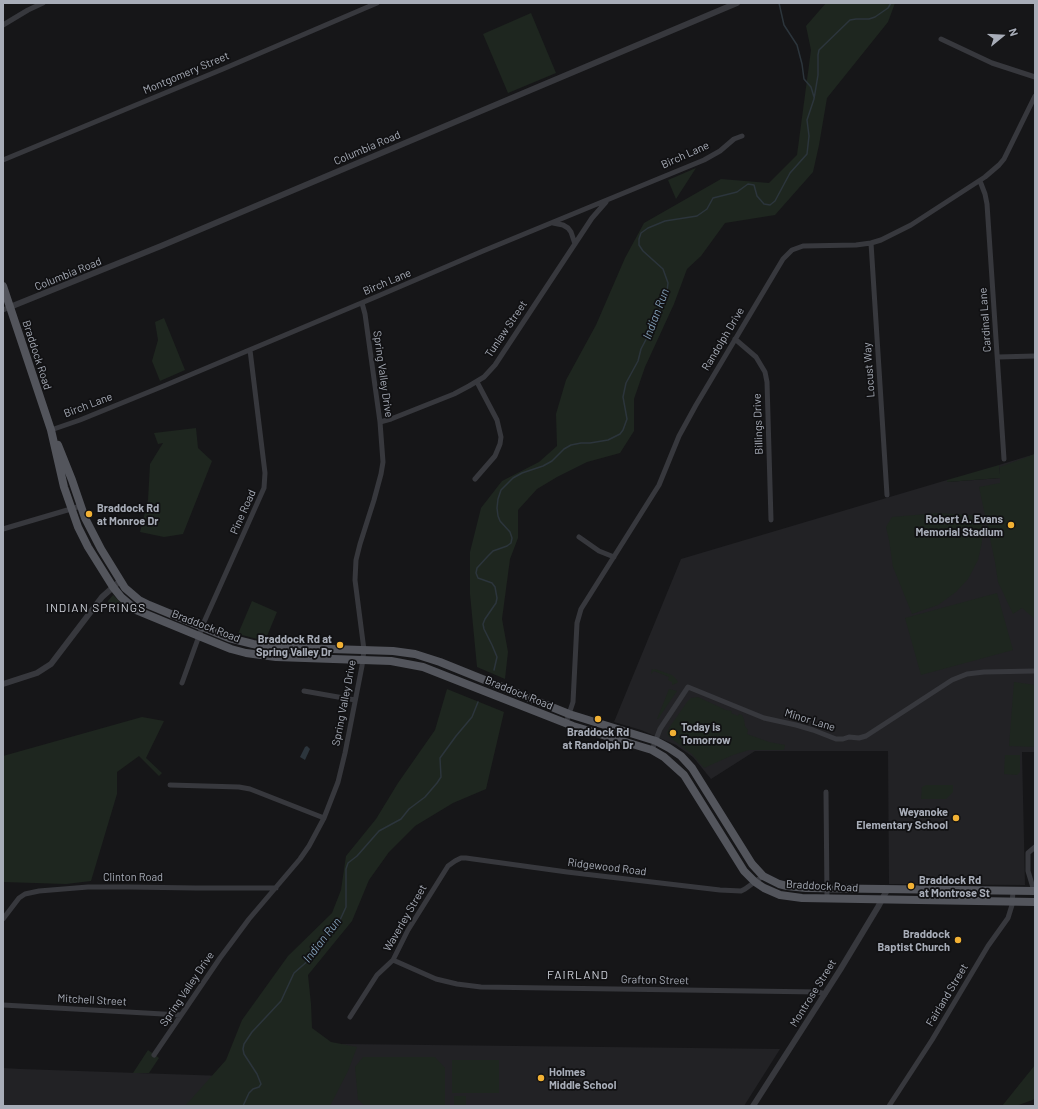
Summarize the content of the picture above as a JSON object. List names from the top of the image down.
{
  "streets": {
    "main road": ["Braddock Road"],
    "street": [
      "Montgomery Street",
      "Columbia Road",
      "Birch Lane",
      "Cardinal Lane",
      "Tunlaw Street",
      "Randolph Drive",
      "Locust Way",
      "Spring Valley Drive",
      "Billings Drive",
      "Pine Road",
      "Minor Lane",
      "Ridgewood Road",
      "Clinton Road",
      "Waverley Street",
      "Grafton Street",
      "Montrose Street",
      "Fairland Street",
      "Mitchell Street"
    ]
  },
  "crossings": [
    ["Columbia Road", "Braddock Road"],
    ["Birch Lane", "Tunlaw Street"],
    ["Birch Lane", "Braddock Road"],
    ["Birch Lane", "Spring Valley Drive"],
    ["Birch Lane", "Pine Road"],
    ["Cardinal Lane", "Randolph Drive"],
    ["Tunlaw Street", "Spring Valley Drive"],
    ["Randolph Drive", "Braddock Road"],
    ["Randolph Drive", "Locust Way"],
    ["Randolph Drive", "Billings Drive"],
    ["Braddock Road", "Spring Valley Drive"],
    ["Braddock Road", "Pine Road"],
    ["Braddock Road", "Minor Lane"],
    ["Braddock Road", "Ridgewood Road"],
    ["Braddock Road", "Montrose Street"],
    ["Braddock Road", "Fairland Street"],
    ["Spring Valley Drive", "Clinton Road"],
    ["Spring Valley Drive", "Mitchell Street"],
    ["Ridgewood Road", "Waverley Street"],
    ["Waverley Street", "Grafton Street"],
    ["Grafton Street", "Montrose Street"]
  ],
  "districts": ["INDIAN SPRINGS", "FAIRLAND"],
  "water": ["Indian Run"],
  "places": [
    "Braddock Rd at Monroe Dr",
    "Robert A. Evans Memorial Stadium",
    "Braddock Rd at Spring Valley Dr",
    "Braddock Rd at Randolph Dr",
    "Today is Tomorrow",
    "Weyanoke Elementary School",
    "Braddock Rd at Montrose St",
    "Braddock Baptist Church",
    "Holmes Middle School"
  ],
  "north": "right"
}
